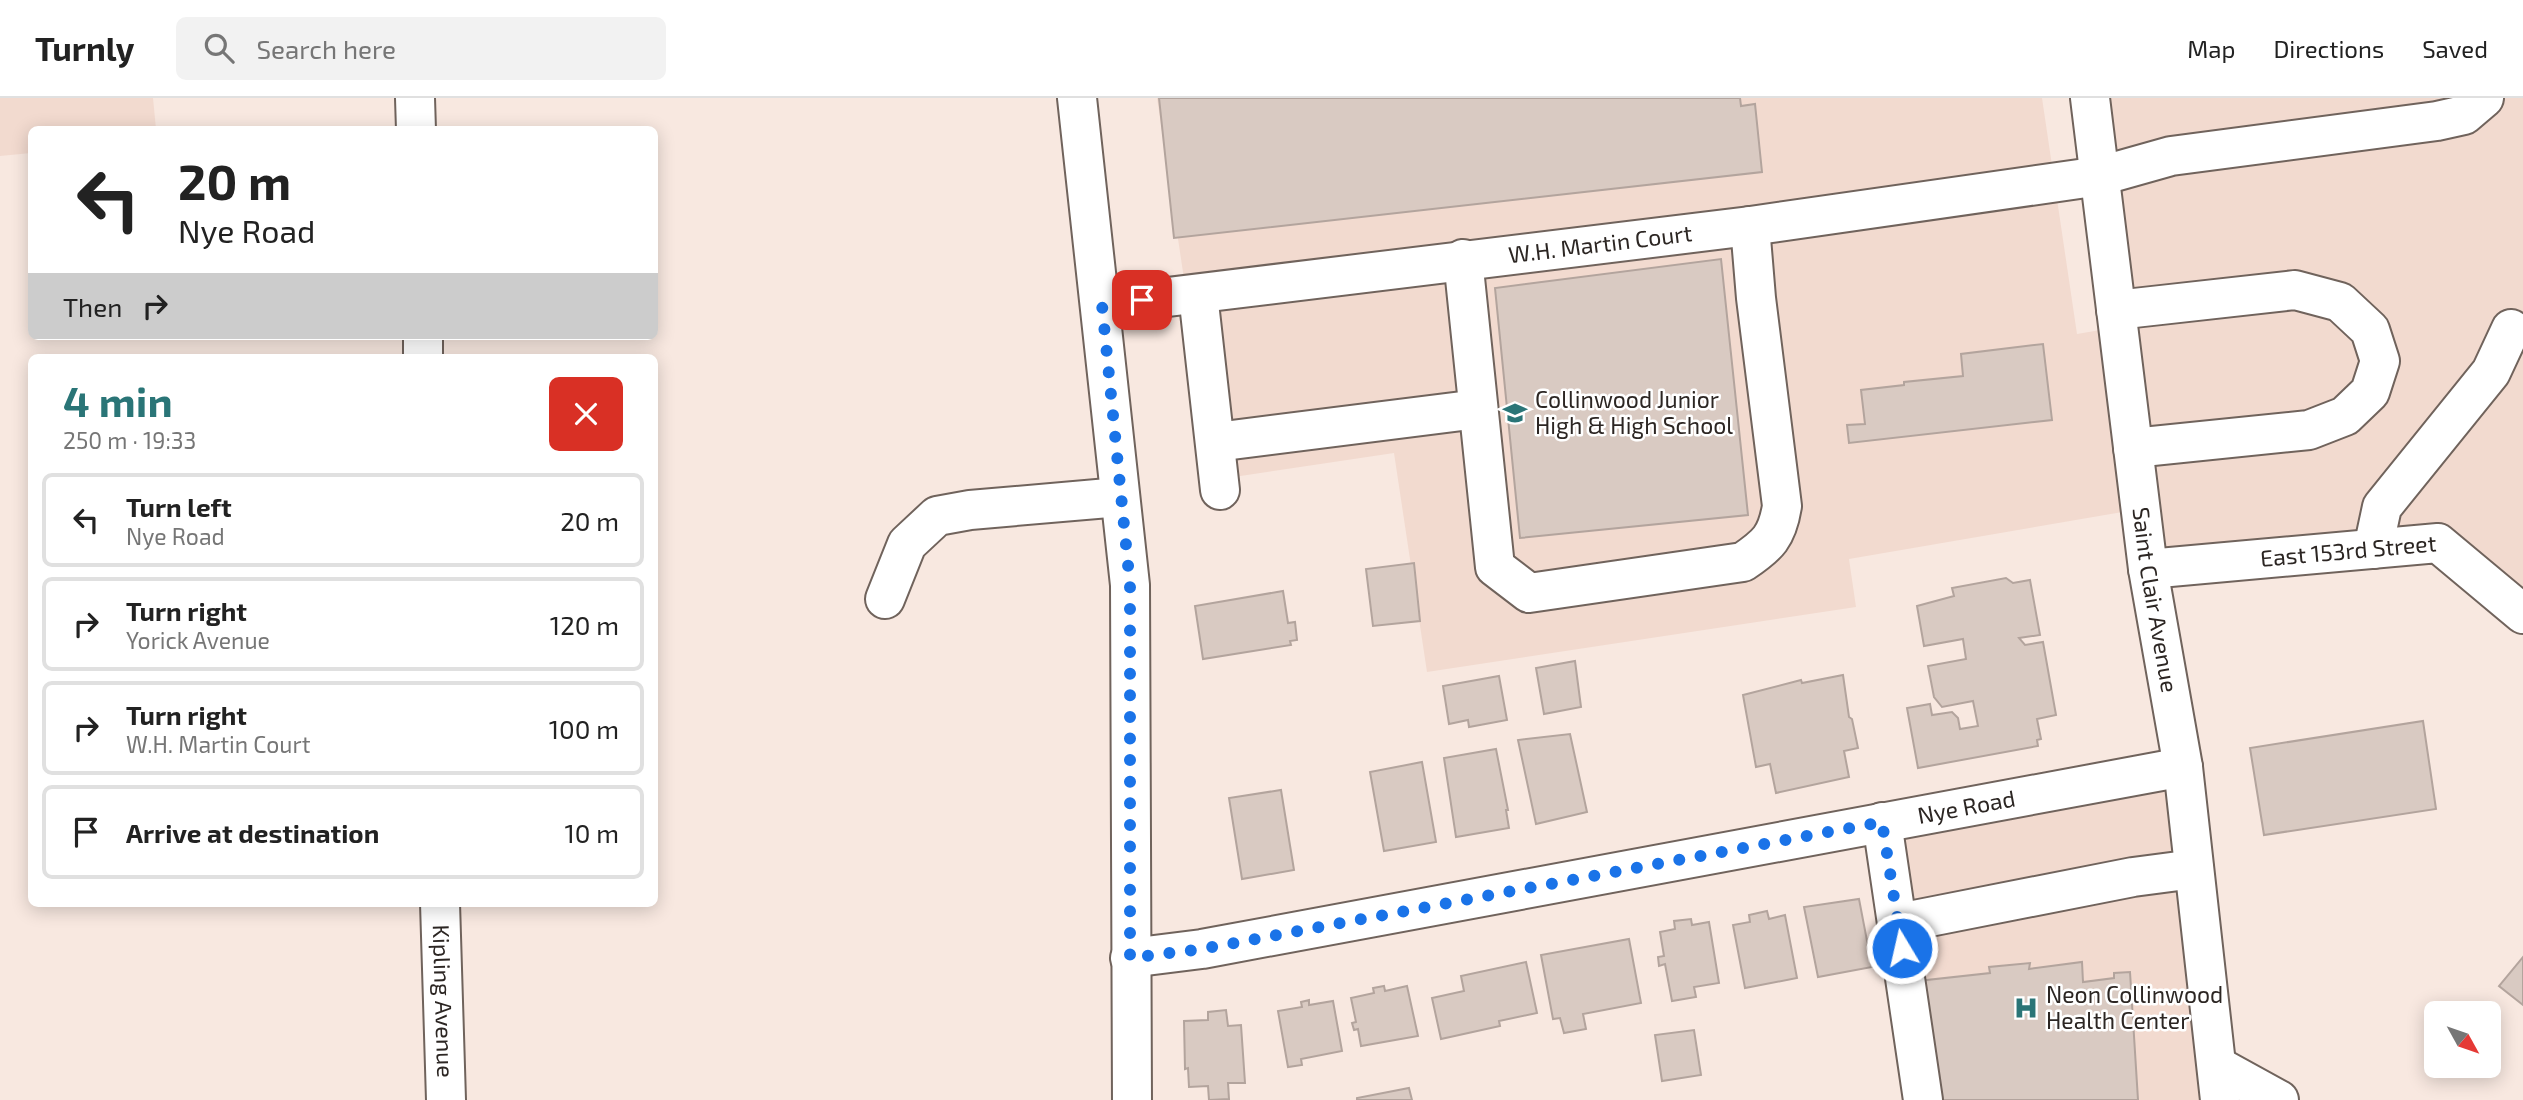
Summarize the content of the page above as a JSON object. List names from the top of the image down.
{
  "streets": {
    "street": [
      "W.H. Martin Court",
      "East 153rd Street",
      "Saint Clair Avenue",
      "Nye Road",
      "Kipling Avenue"
    ]
  },
  "crossings": [
    ["W.H. Martin Court", "Saint Clair Avenue"],
    ["East 153rd Street", "Saint Clair Avenue"],
    ["Saint Clair Avenue", "Nye Road"]
  ],
  "places": {
    "school or university": ["Collinwood Junior High & High School"],
    "hospital": ["Neon Collinwood Health Center"]
  },
  "north": "bottom right",
  "page": {
    "header": "Turnly",
    "search": "Search here",
    "nav": ["Map", "Directions", "Saved"],
    "turn": ["20 m", "Nye Road"],
    "then": "Then",
    "heading": ["4 min", "250 m · 19:33"],
    "list": [
      {
        "name": "Turn left",
        "note": "Nye Road",
        "value": "20 m"
      },
      {
        "name": "Turn right",
        "note": "Yorick Avenue",
        "value": "120 m"
      },
      {
        "name": "Turn right",
        "note": "W.H. Martin Court",
        "value": "100 m"
      },
      {
        "name": "Arrive at destination",
        "value": "10 m"
      }
    ]
  }
}
